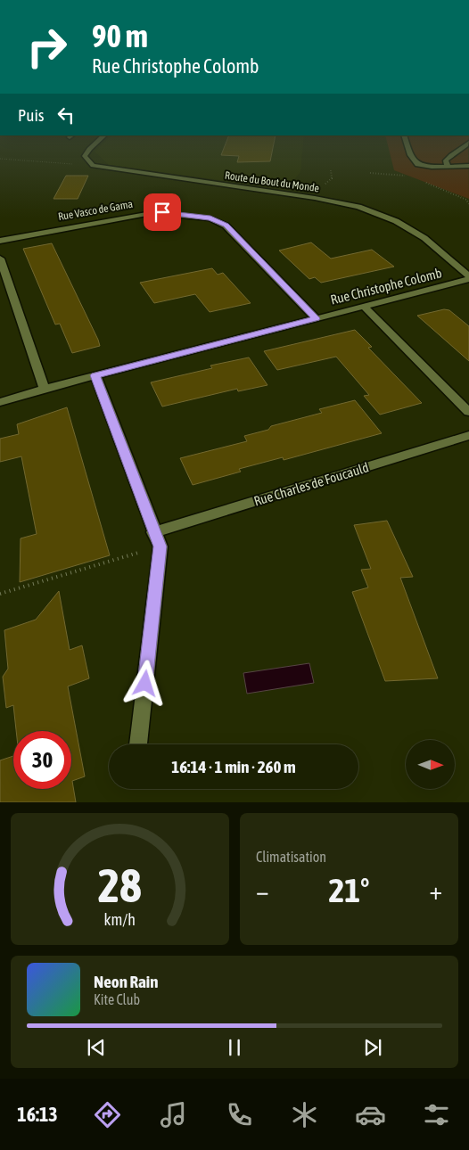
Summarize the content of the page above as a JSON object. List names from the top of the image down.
{
  "streets": {
    "street": [
      "Route du Bout du Monde",
      "Rue Vasco de Gama",
      "Rue Christophe Colomb",
      "Rue Charles de Foucauld"
    ]
  },
  "crossings": [
    ["Route du Bout du Monde", "Rue Christophe Colomb"],
    ["Rue Vasco de Gama", "Rue Christophe Colomb"]
  ],
  "north": "right",
  "page": {
    "turn": ["90 m", "Rue Christophe Colomb"],
    "then": "Puis",
    "limit": "30",
    "trip": "16:14 · 1 min · 260 m",
    "tile": "Climatisation",
    "heat": ["−", "21°", "+"],
    "song": ["Neon Rain", "Kite Club"],
    "tabs": "16:13",
    "gauge": ["28", "km/h"]
  }
}
